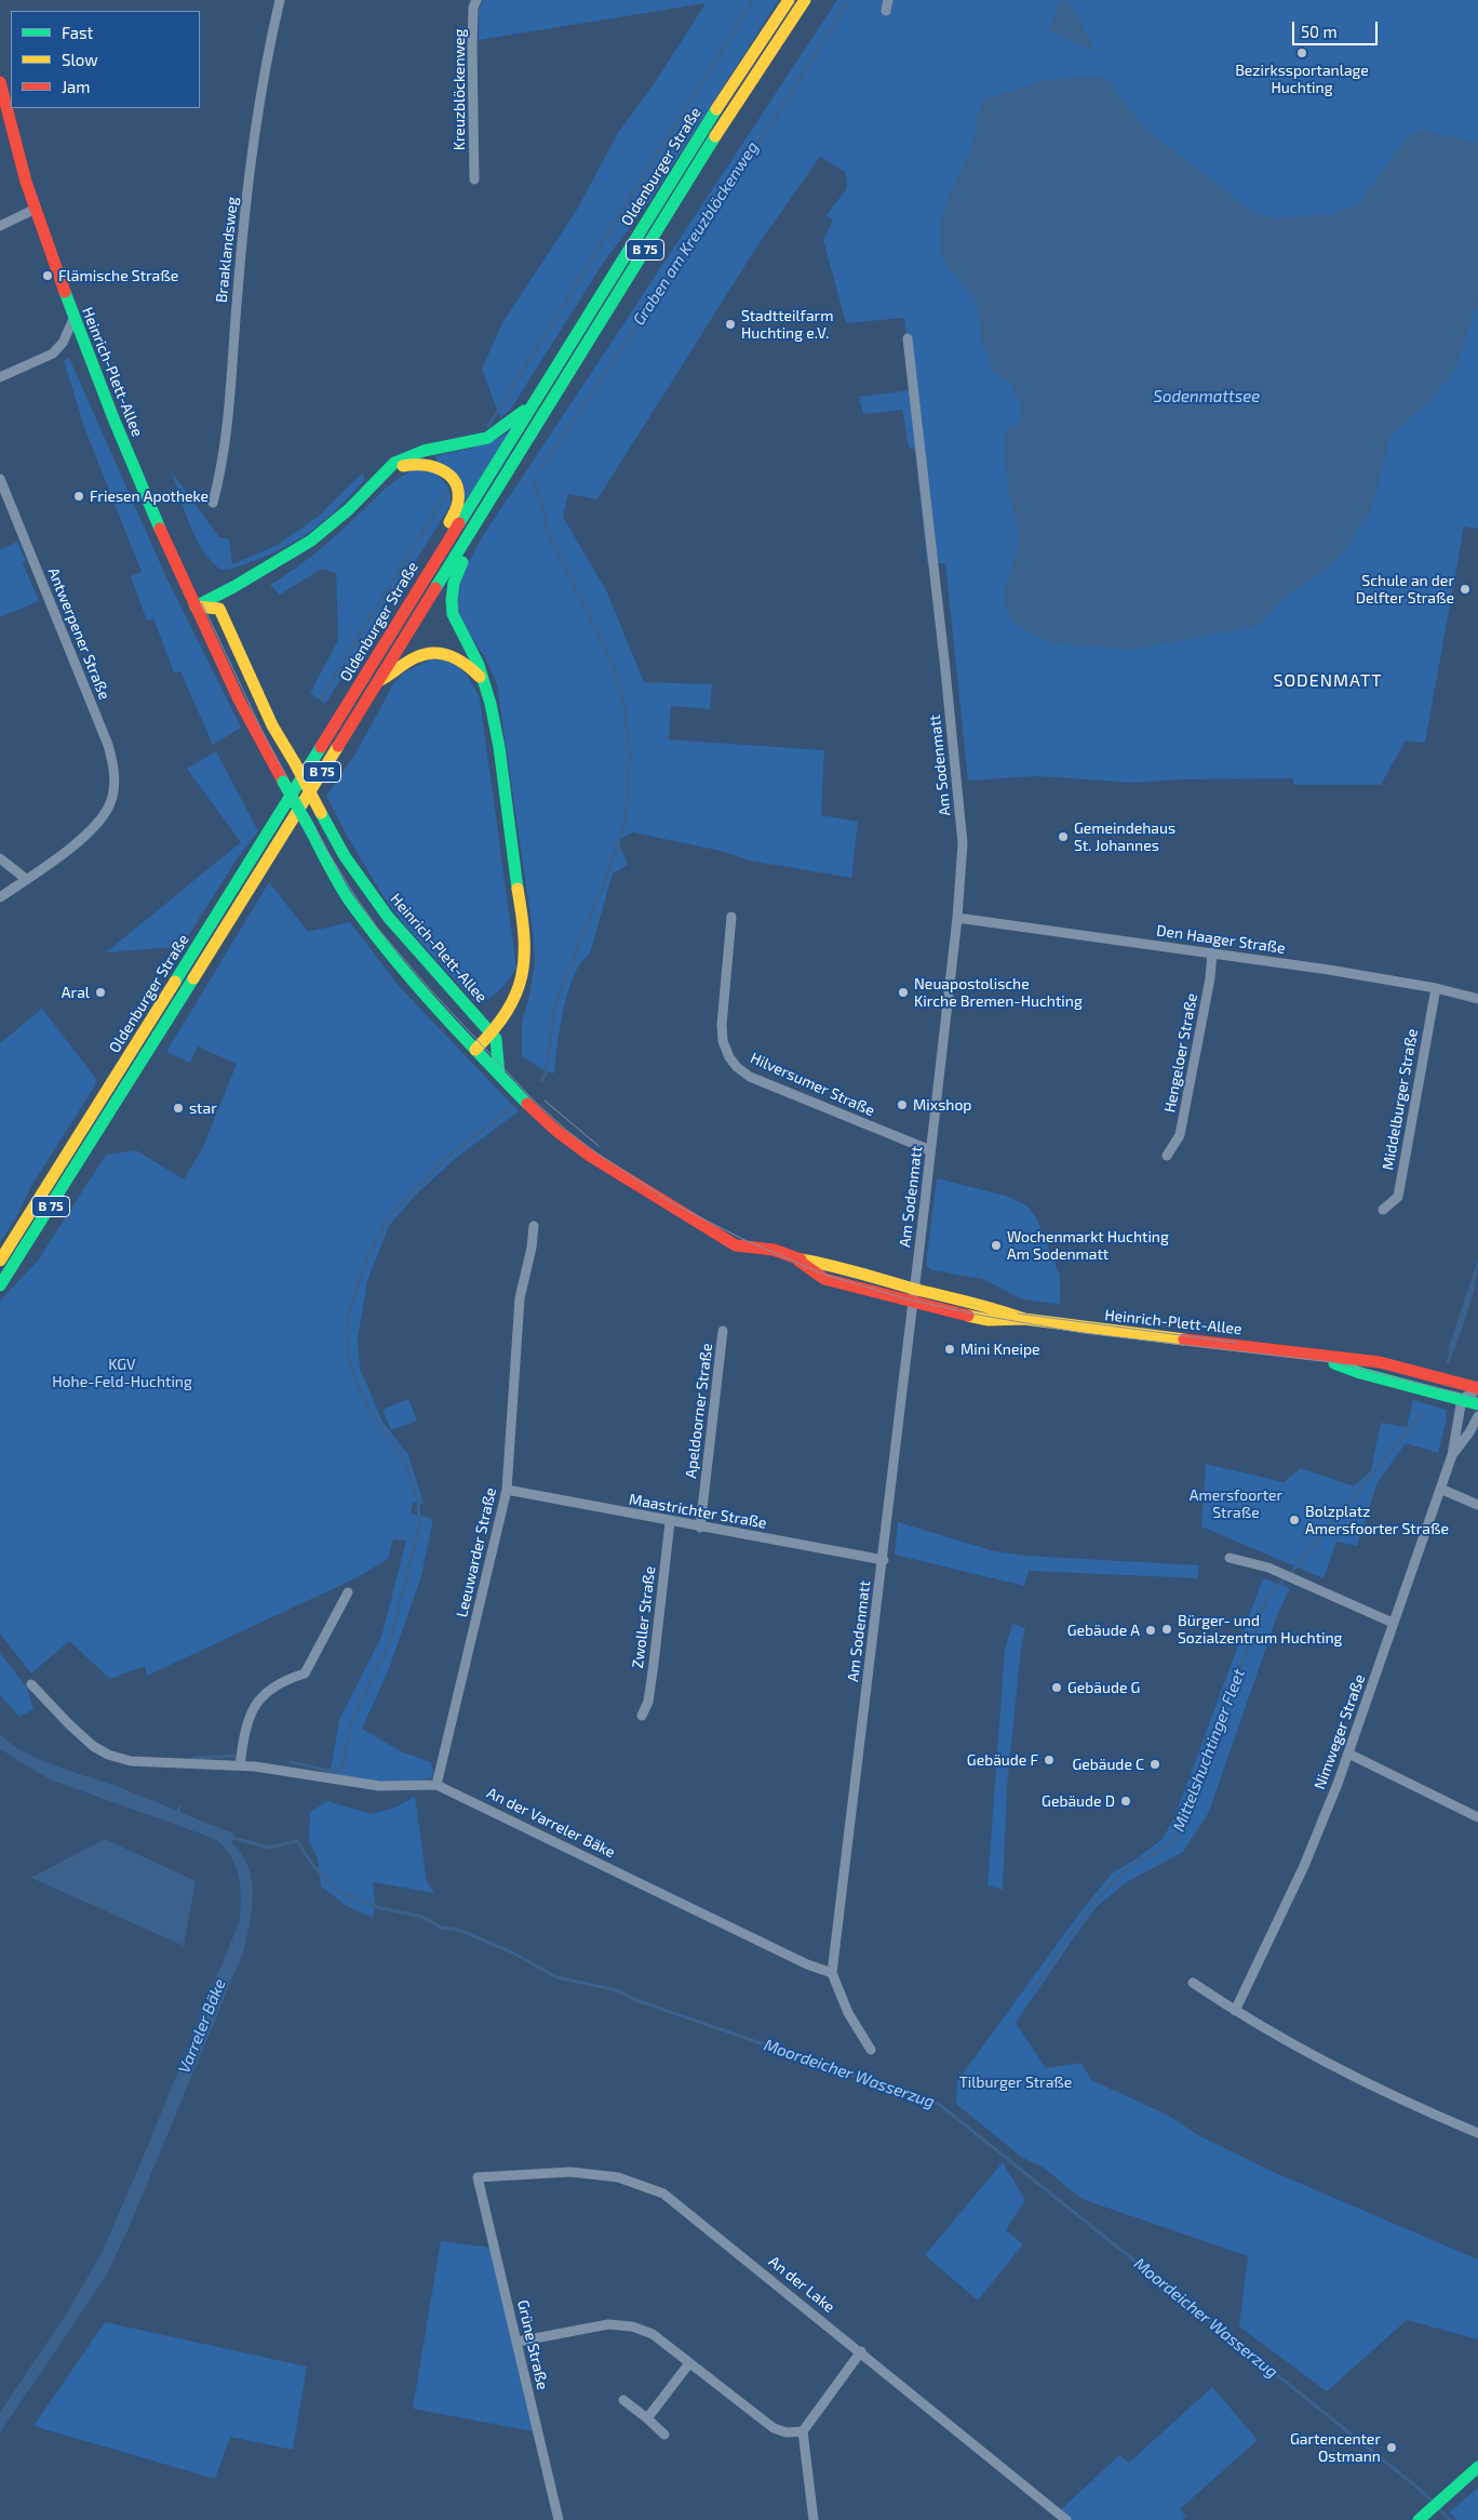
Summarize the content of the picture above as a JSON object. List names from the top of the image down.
{
  "streets": {
    "main road": ["Oldenburger Straße", "B 75", "Heinrich-Plett-Allee"],
    "street": [
      "Kreuzblöckenweg",
      "Braaklandsweg",
      "Antwerpener Straße",
      "Am Sodenmatt",
      "Den Haager Straße",
      "Hengeloer Straße",
      "Hilversumer Straße",
      "Middelburger Straße",
      "Apeldoorner Straße",
      "Maastrichter Straße",
      "Leeuwarder Straße",
      "Zwoller Straße",
      "Nimweger Straße",
      "An der Varreler Bäke",
      "An der Lake",
      "Grüne Straße"
    ]
  },
  "crossings": [
    ["Heinrich-Plett-Allee", "Am Sodenmatt"],
    ["Heinrich-Plett-Allee", "Nimweger Straße"],
    ["Am Sodenmatt", "Den Haager Straße"],
    ["Am Sodenmatt", "Hilversumer Straße"],
    ["Am Sodenmatt", "Maastrichter Straße"],
    ["Am Sodenmatt", "An der Varreler Bäke"],
    ["Den Haager Straße", "Hengeloer Straße"],
    ["Den Haager Straße", "Middelburger Straße"],
    ["Apeldoorner Straße", "Maastrichter Straße"],
    ["Maastrichter Straße", "Leeuwarder Straße"],
    ["Maastrichter Straße", "Zwoller Straße"],
    ["Leeuwarder Straße", "An der Varreler Bäke"],
    ["An der Lake", "Grüne Straße"]
  ],
  "districts": ["SODENMATT"],
  "water": [
    "Graben am Kreuzblöckenweg",
    "Sodenmattsee",
    "Mittelshuchtinger Fleet",
    "Varreler Bäke",
    "Moordeicher Wasserzug"
  ],
  "parks": ["KGV Hohe-Feld-Huchting", "Amersfoorter Straße", "Tilburger Straße"],
  "places": [
    "Bezirkssportanlage Huchting",
    "Flämische Straße",
    "Stadtteilfarm Huchting e.V.",
    "Friesen Apotheke",
    "Schule an der Delfter Straße",
    "Gemeindehaus St. Johannes",
    "Aral",
    "Neuapostolische Kirche Bremen-Huchting",
    "Mixshop",
    "star",
    "Wochenmarkt Huchting Am Sodenmatt",
    "Mini Kneipe",
    "Bolzplatz Amersfoorter Straße",
    "Bürger- und Sozialzentrum Huchting",
    "Gebäude A",
    "Gebäude G",
    "Gebäude F",
    "Gebäude C",
    "Gebäude D",
    "Gartencenter Ostmann"
  ],
  "legend": ["Fast", "Slow", "Jam"],
  "scale_bar": "50 m"
}
